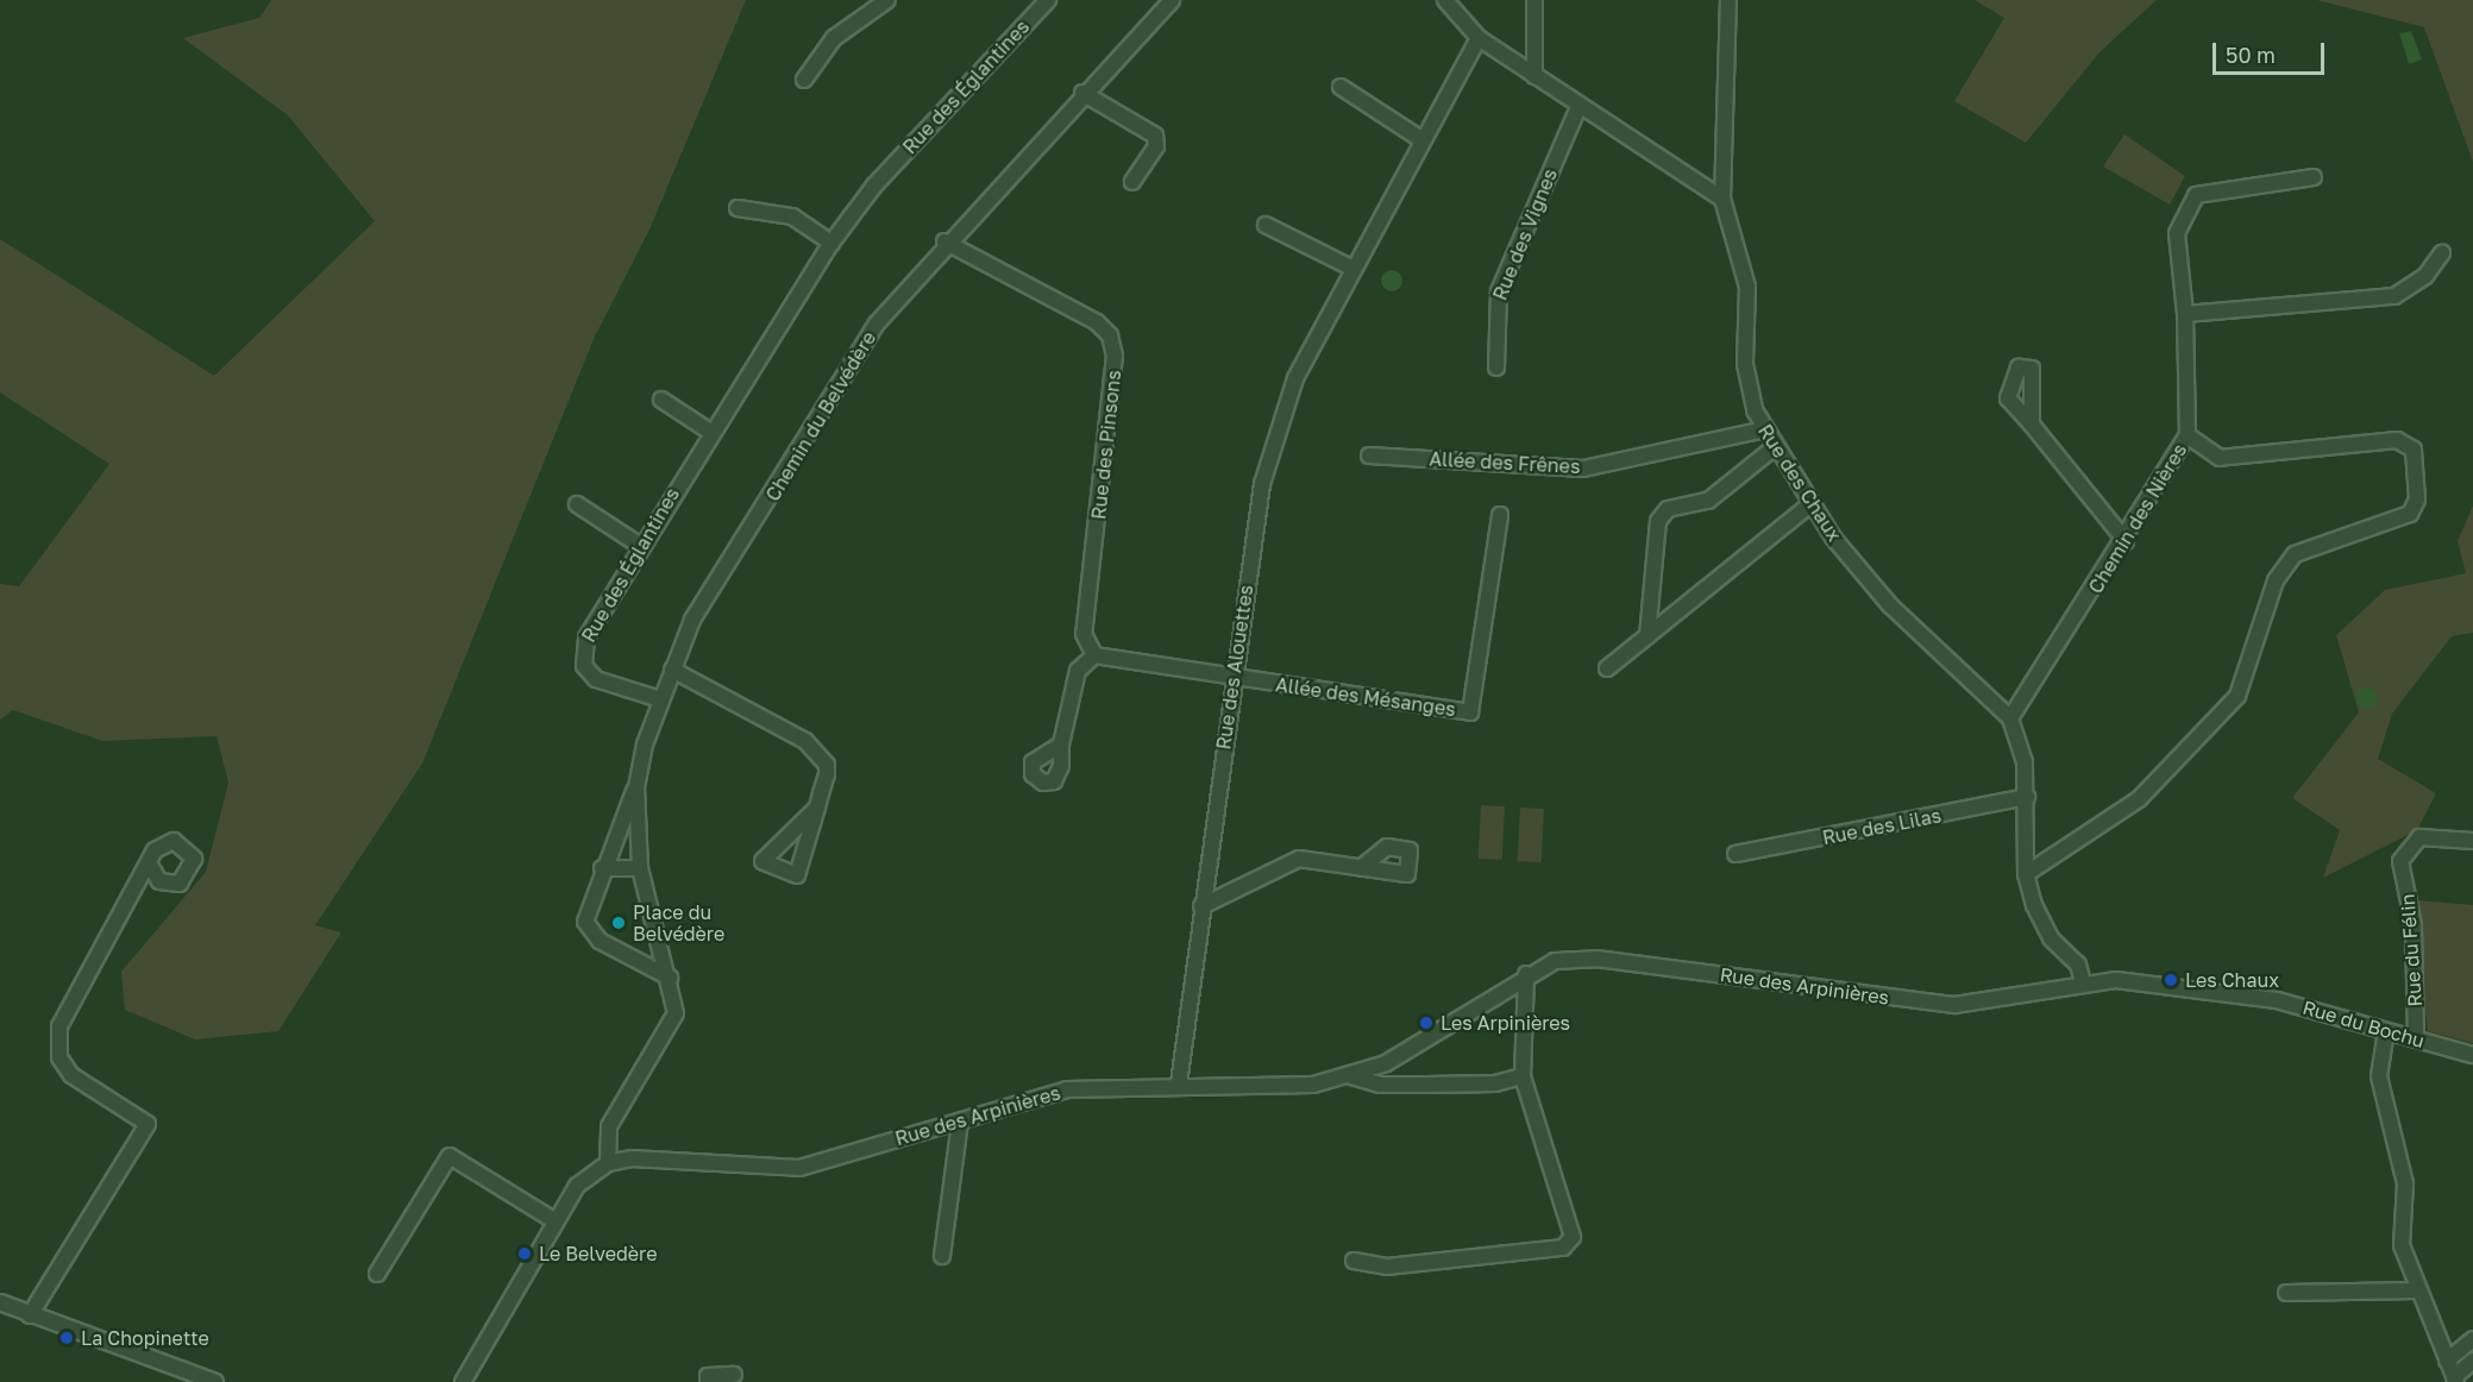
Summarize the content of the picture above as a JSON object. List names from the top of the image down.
{
  "streets": {
    "street": [
      "Rue des Églantines",
      "Rue des Vignes",
      "Chemin du Belvédère",
      "Rue des Pinsons",
      "Allée des Frênes",
      "Rue des Chaux",
      "Chemin des Nières",
      "Rue des Alouettes",
      "Allée des Mésanges",
      "Rue des Lilas",
      "Rue du Félin",
      "Rue des Arpinières",
      "Rue du Bochu"
    ]
  },
  "crossings": [
    ["Rue des Églantines", "Chemin du Belvédère"],
    ["Chemin du Belvédère", "Rue des Pinsons"],
    ["Chemin du Belvédère", "Rue des Arpinières"],
    ["Allée des Frênes", "Rue des Chaux"],
    ["Rue des Chaux", "Chemin des Nières"],
    ["Rue des Alouettes", "Allée des Mésanges"],
    ["Rue des Alouettes", "Rue des Arpinières"],
    ["Rue du Félin", "Rue du Bochu"],
    ["Rue des Arpinières", "Rue du Bochu"]
  ],
  "places": [
    "Place du Belvédère",
    "Les Chaux",
    "Les Arpinières",
    "Le Belvedère",
    "La Chopinette"
  ],
  "scale_bar": "50 m"
}
